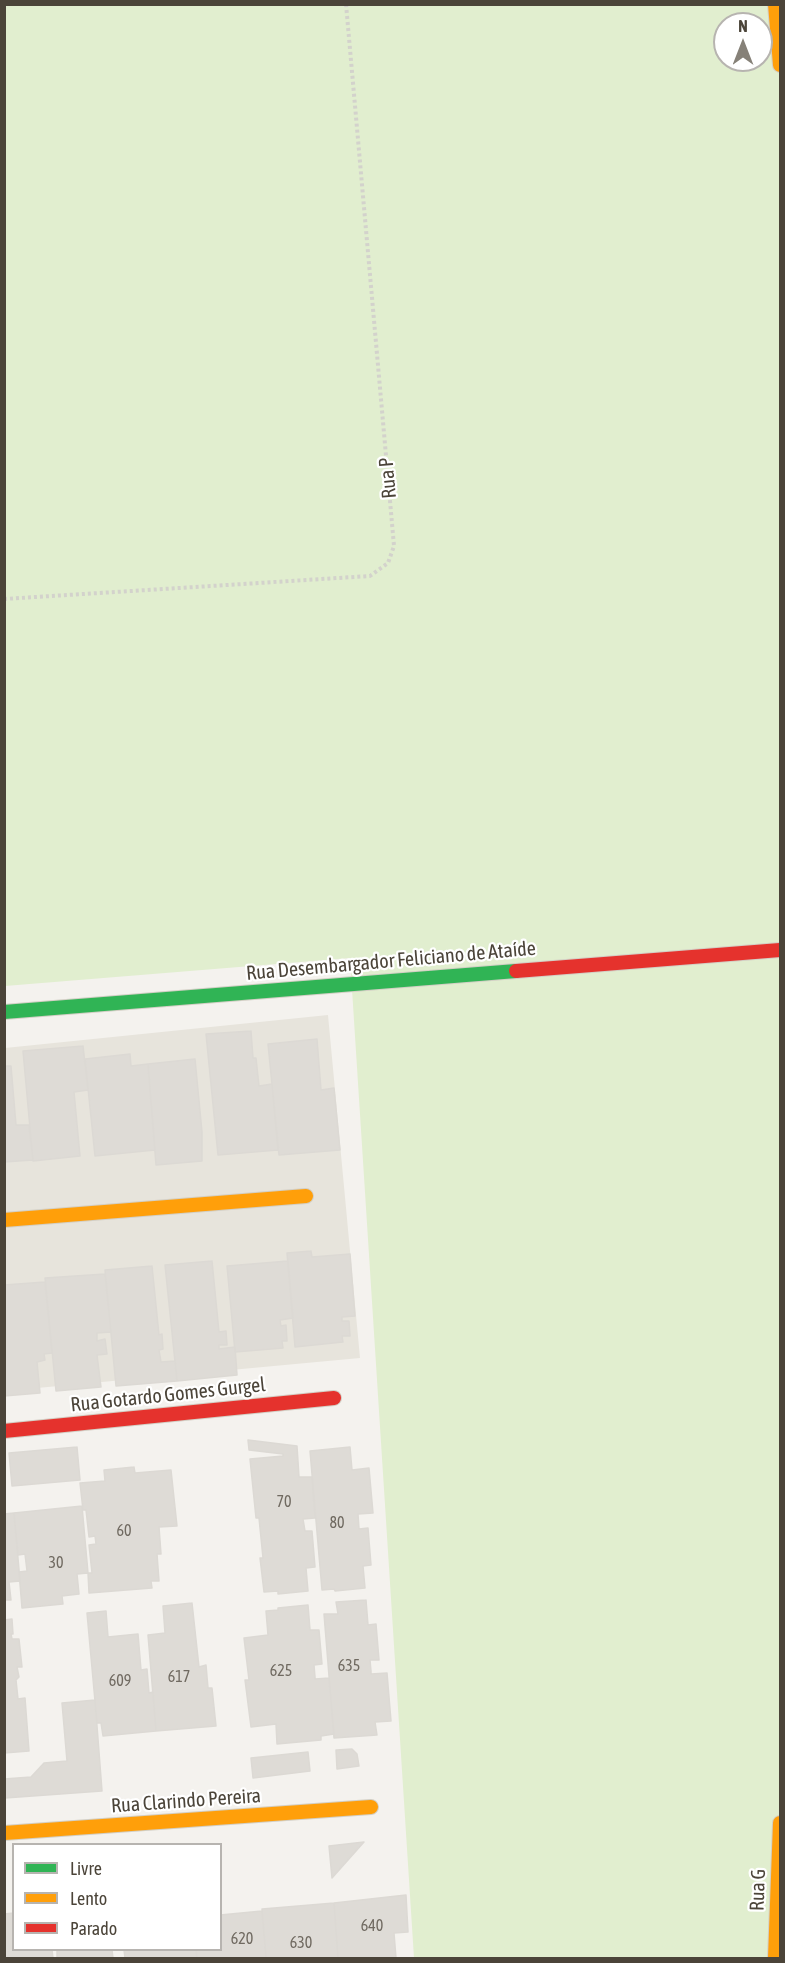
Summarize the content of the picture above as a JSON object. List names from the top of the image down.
{
  "streets": {
    "street": [
      "Rua Desembargador Feliciano de Ataíde",
      "Rua Gotardo Gomes Gurgel",
      "Rua Clarindo Pereira",
      "Rua G"
    ],
    "path": ["Rua P"]
  },
  "house_numbers": [
    "70",
    "80",
    "60",
    "30",
    "635",
    "625",
    "617",
    "609",
    "640",
    "620",
    "630"
  ],
  "legend": ["Livre", "Lento", "Parado"],
  "north": "top"
}
